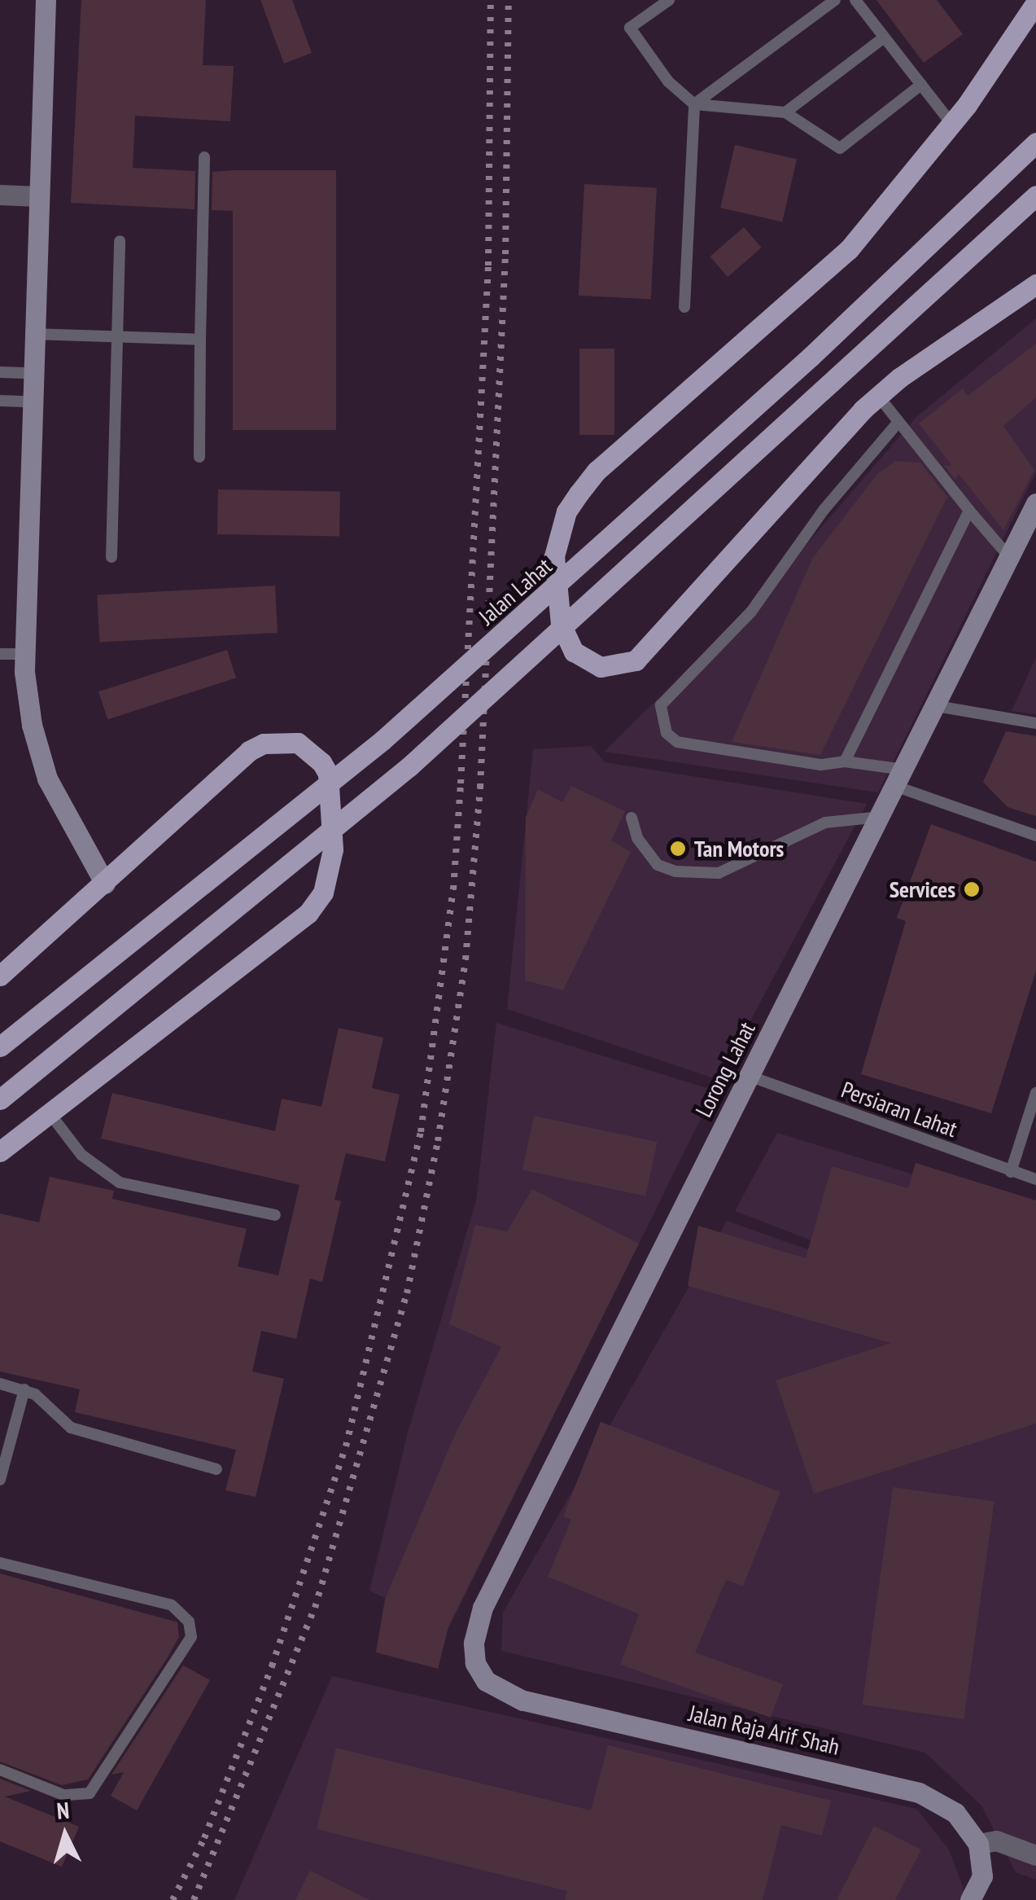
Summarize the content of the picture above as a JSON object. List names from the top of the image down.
{
  "streets": {
    "main road": ["Jalan Lahat"],
    "street": ["Lorong Lahat", "Jalan Raja Arif Shah"],
    "lane": ["Persiaran Lahat"]
  },
  "crossings": [
    ["Lorong Lahat", "Persiaran Lahat"],
    ["Lorong Lahat", "Jalan Raja Arif Shah"]
  ],
  "places": ["Tan Motors", "Services"],
  "north": "top"
}
